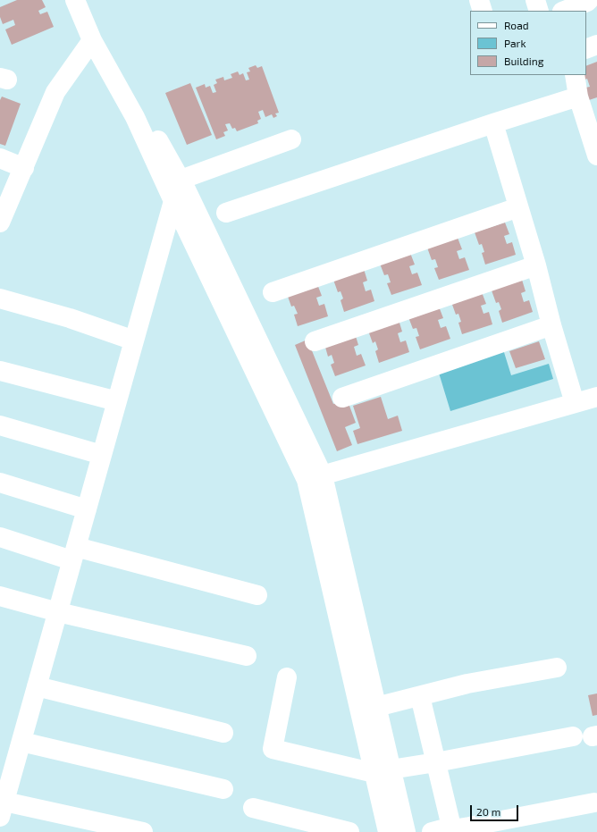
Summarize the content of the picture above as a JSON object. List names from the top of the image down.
{
  "legend": ["Road", "Park", "Building"],
  "scale_bar": "20 m"
}
